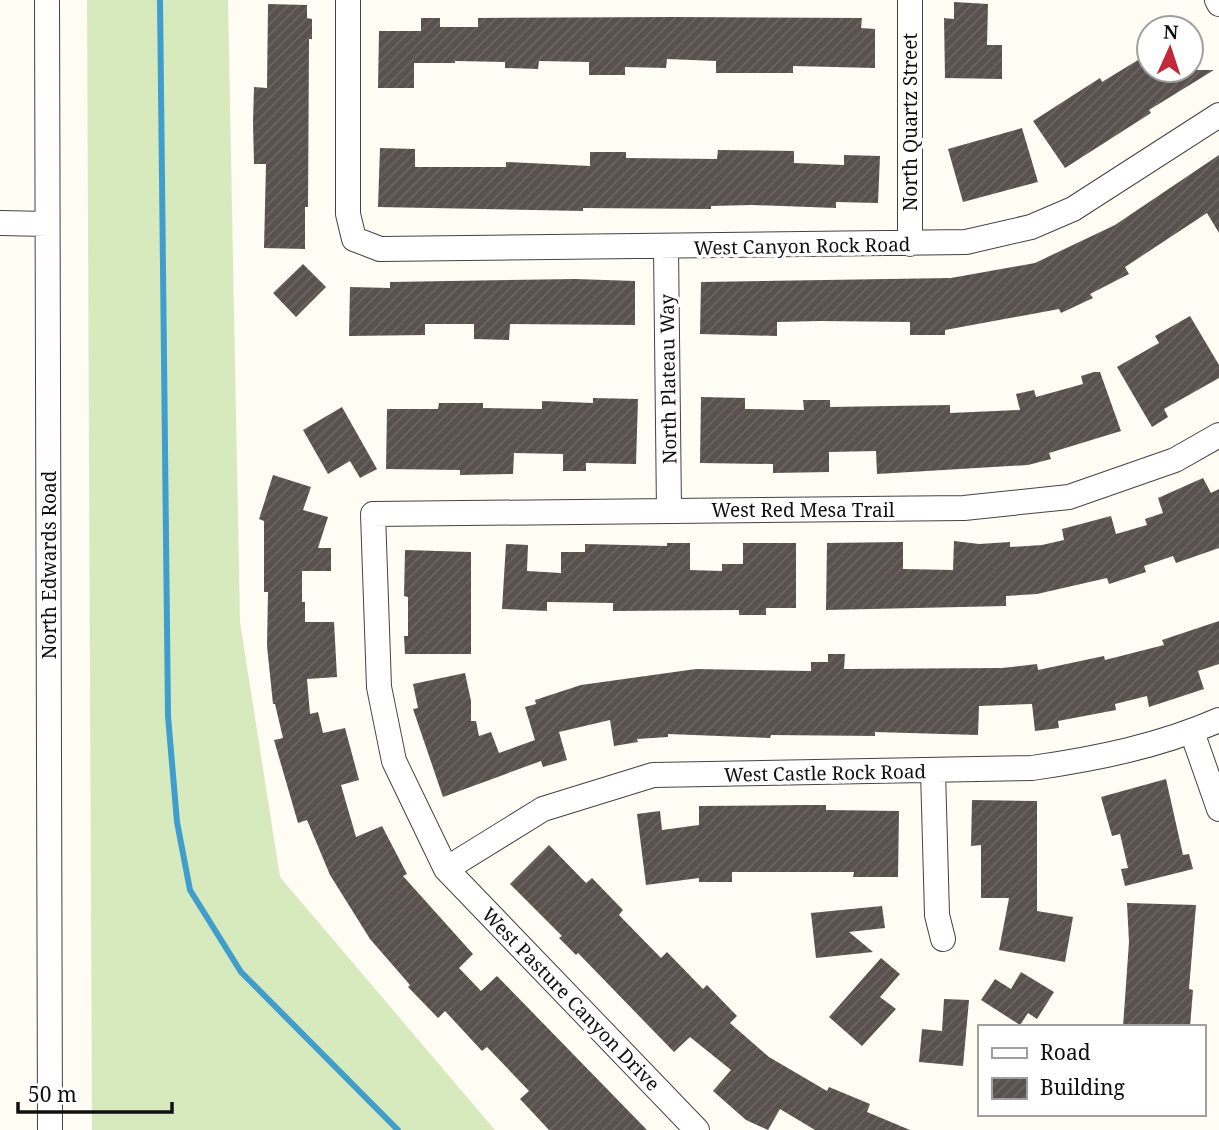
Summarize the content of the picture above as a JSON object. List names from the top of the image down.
{
  "streets": {
    "street": [
      "North Quartz Street",
      "West Canyon Rock Road",
      "North Plateau Way",
      "West Red Mesa Trail",
      "North Edwards Road",
      "West Castle Rock Road",
      "West Pasture Canyon Drive"
    ]
  },
  "crossings": [
    ["North Quartz Street", "West Canyon Rock Road"],
    ["West Canyon Rock Road", "North Plateau Way"],
    ["North Plateau Way", "West Red Mesa Trail"],
    ["West Red Mesa Trail", "West Pasture Canyon Drive"],
    ["West Castle Rock Road", "West Pasture Canyon Drive"]
  ],
  "legend": ["Road", "Building"],
  "scale_bar": "50 m",
  "north": "top"
}
